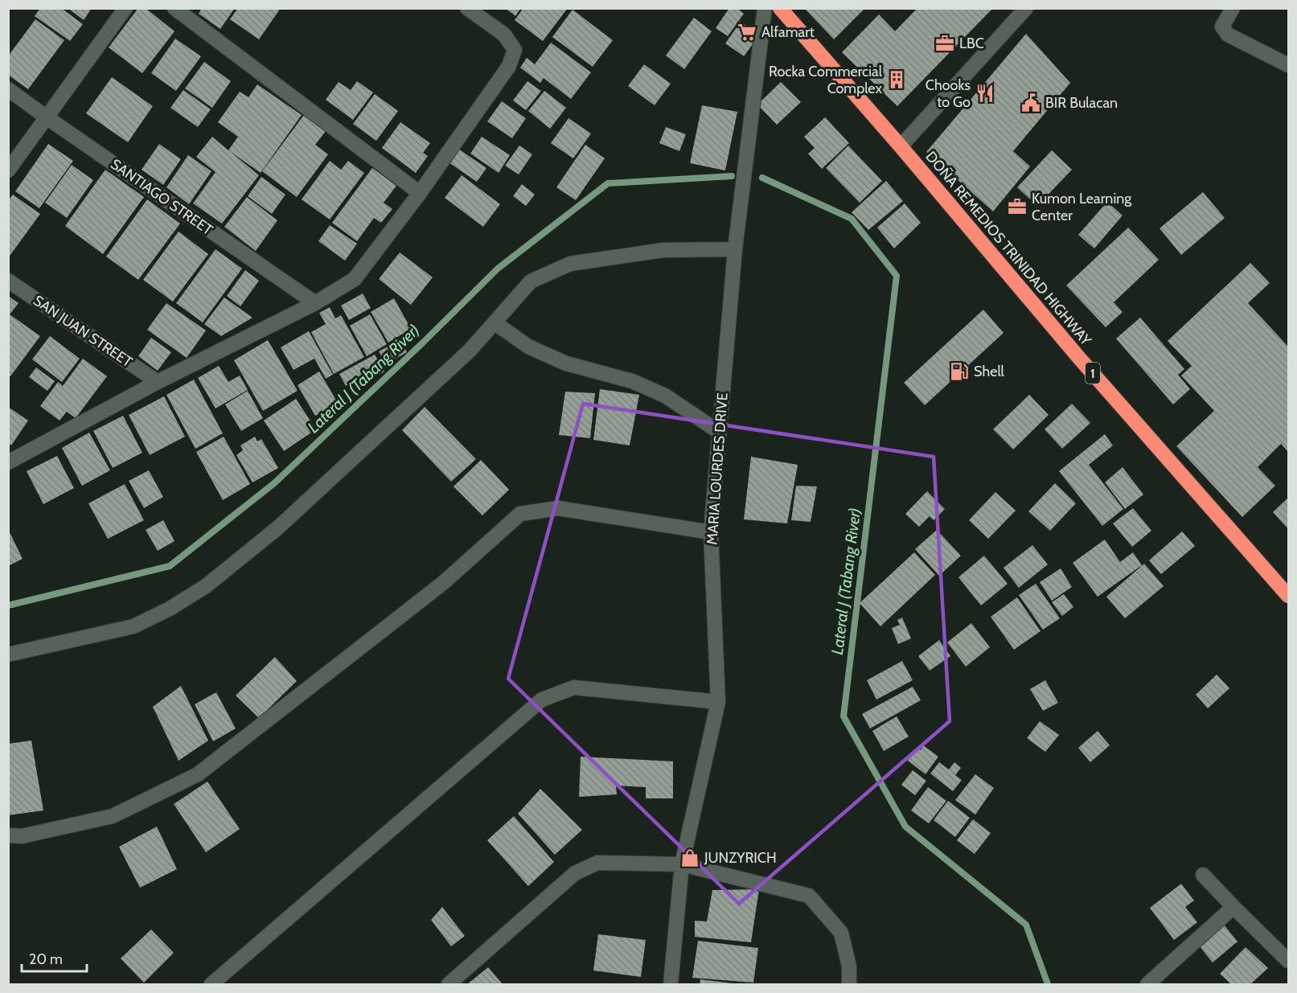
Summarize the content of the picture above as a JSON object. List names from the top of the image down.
{
  "streets": {
    "highway": ["DOÑA REMEDIOS TRINIDAD HIGHWAY", "1"],
    "street": ["SANTIAGO STREET", "SAN JUAN STREET", "MARIA LOURDES DRIVE"]
  },
  "water": ["Lateral J (Tabang River)"],
  "places": {
    "supermarket": ["Alfamart"],
    "office": ["LBC", "Kumon Learning Center"],
    "building": ["Rocka Commercial Complex"],
    "restaurant": ["Chooks to Go"],
    "public building": ["BIR Bulacan"],
    "fuel station": ["Shell"],
    "shop": ["JUNZYRICH"]
  },
  "scale_bar": "20 m"
}
